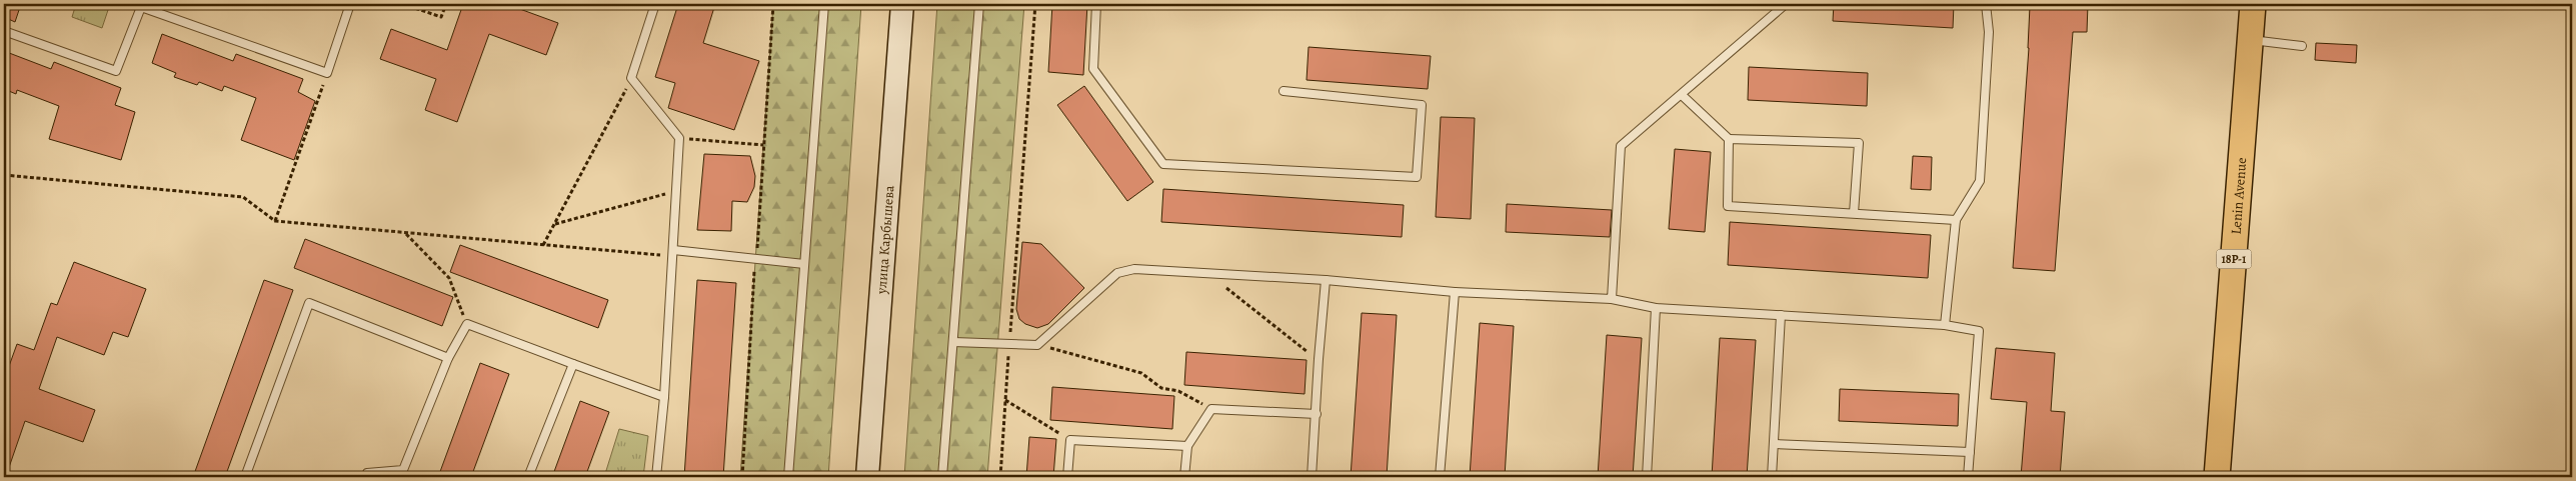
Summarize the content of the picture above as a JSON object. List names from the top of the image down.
{
  "streets": {
    "main road": ["Lenin Avenue", "18Р-1"],
    "street": ["улица Карбышева"]
  }
}
